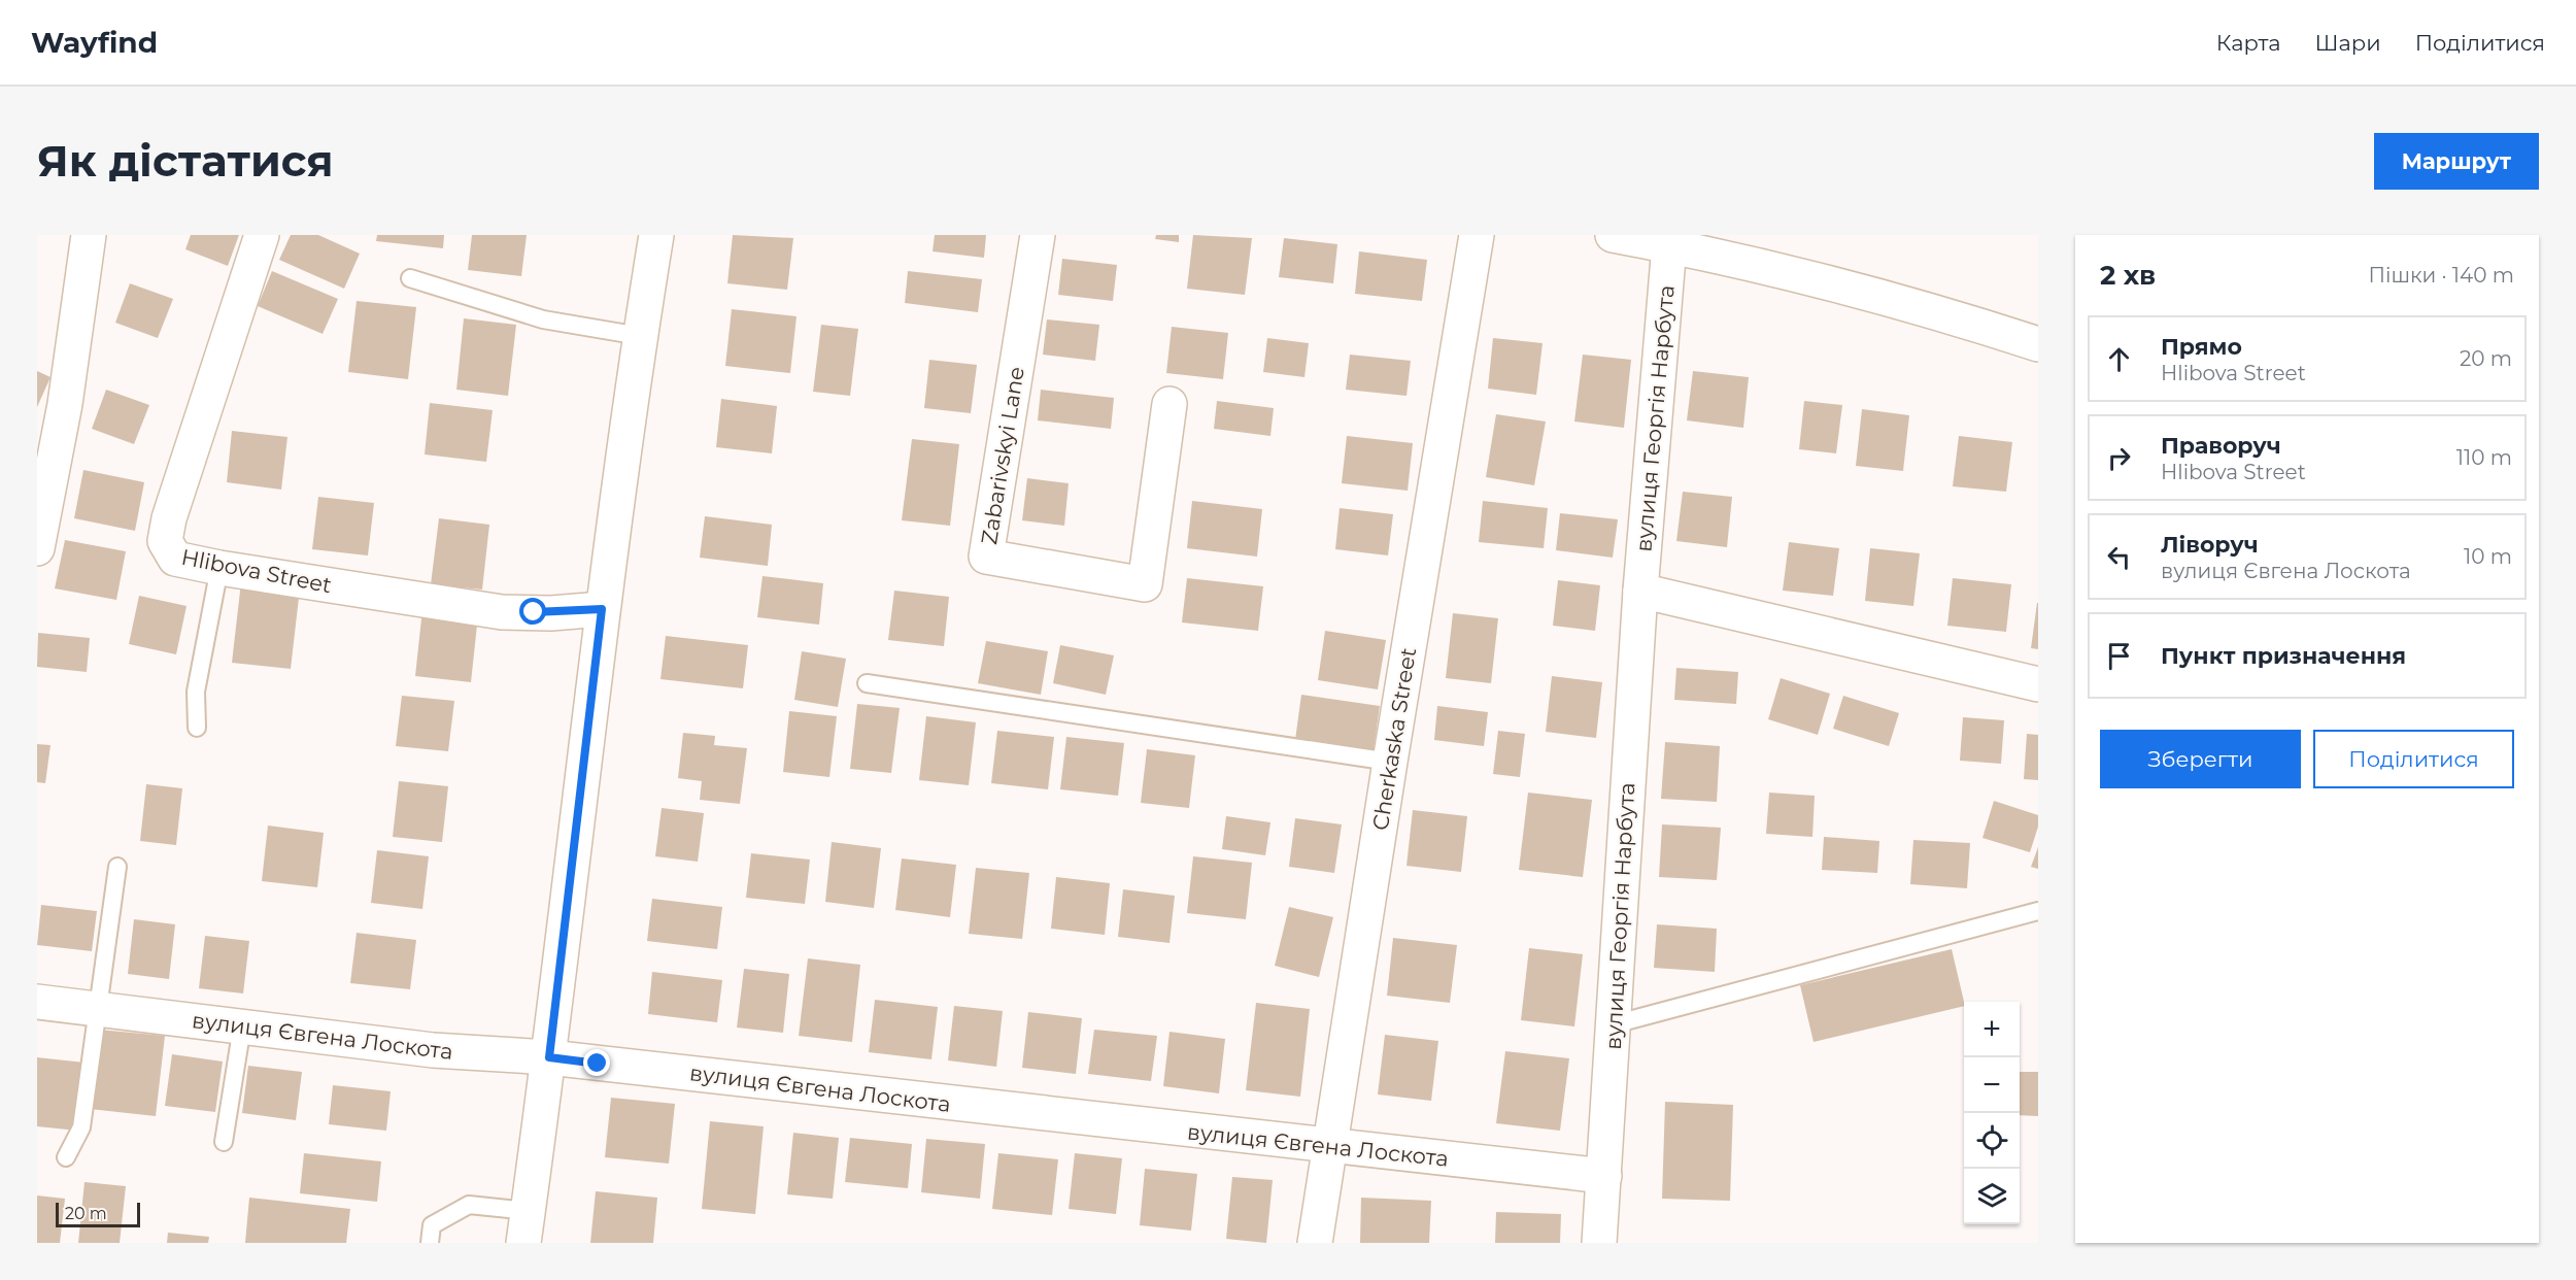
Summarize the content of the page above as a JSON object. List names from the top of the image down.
{
  "streets": {
    "street": [
      "вулиця Георгія Нарбута",
      "Zabarivskyi Lane",
      "Hlibova Street",
      "Cherkaska Street",
      "вулиця Євгена Лоскота"
    ]
  },
  "crossings": [
    ["вулиця Георгія Нарбута", "вулиця Євгена Лоскота"],
    ["Cherkaska Street", "вулиця Євгена Лоскота"]
  ],
  "scale_bar": "20 m",
  "page": {
    "header": "Wayfind",
    "nav": ["Карта", "Шари", "Поділитися"],
    "buttons": [
      "Маршрут",
      ["Зберегти", "Поділитися"]
    ],
    "title": "Як дістатися",
    "heading": ["2 хв", "Пішки · 140 m"],
    "list": [
      ["Прямо", "Hlibova Street", "20 m"],
      ["Праворуч", "Hlibova Street", "110 m"],
      ["Ліворуч", "вулиця Євгена Лоскота", "10 m"],
      "Пункт призначення"
    ],
    "map_buttons": ["+", "−"],
    "scale": "20 m"
  }
}
